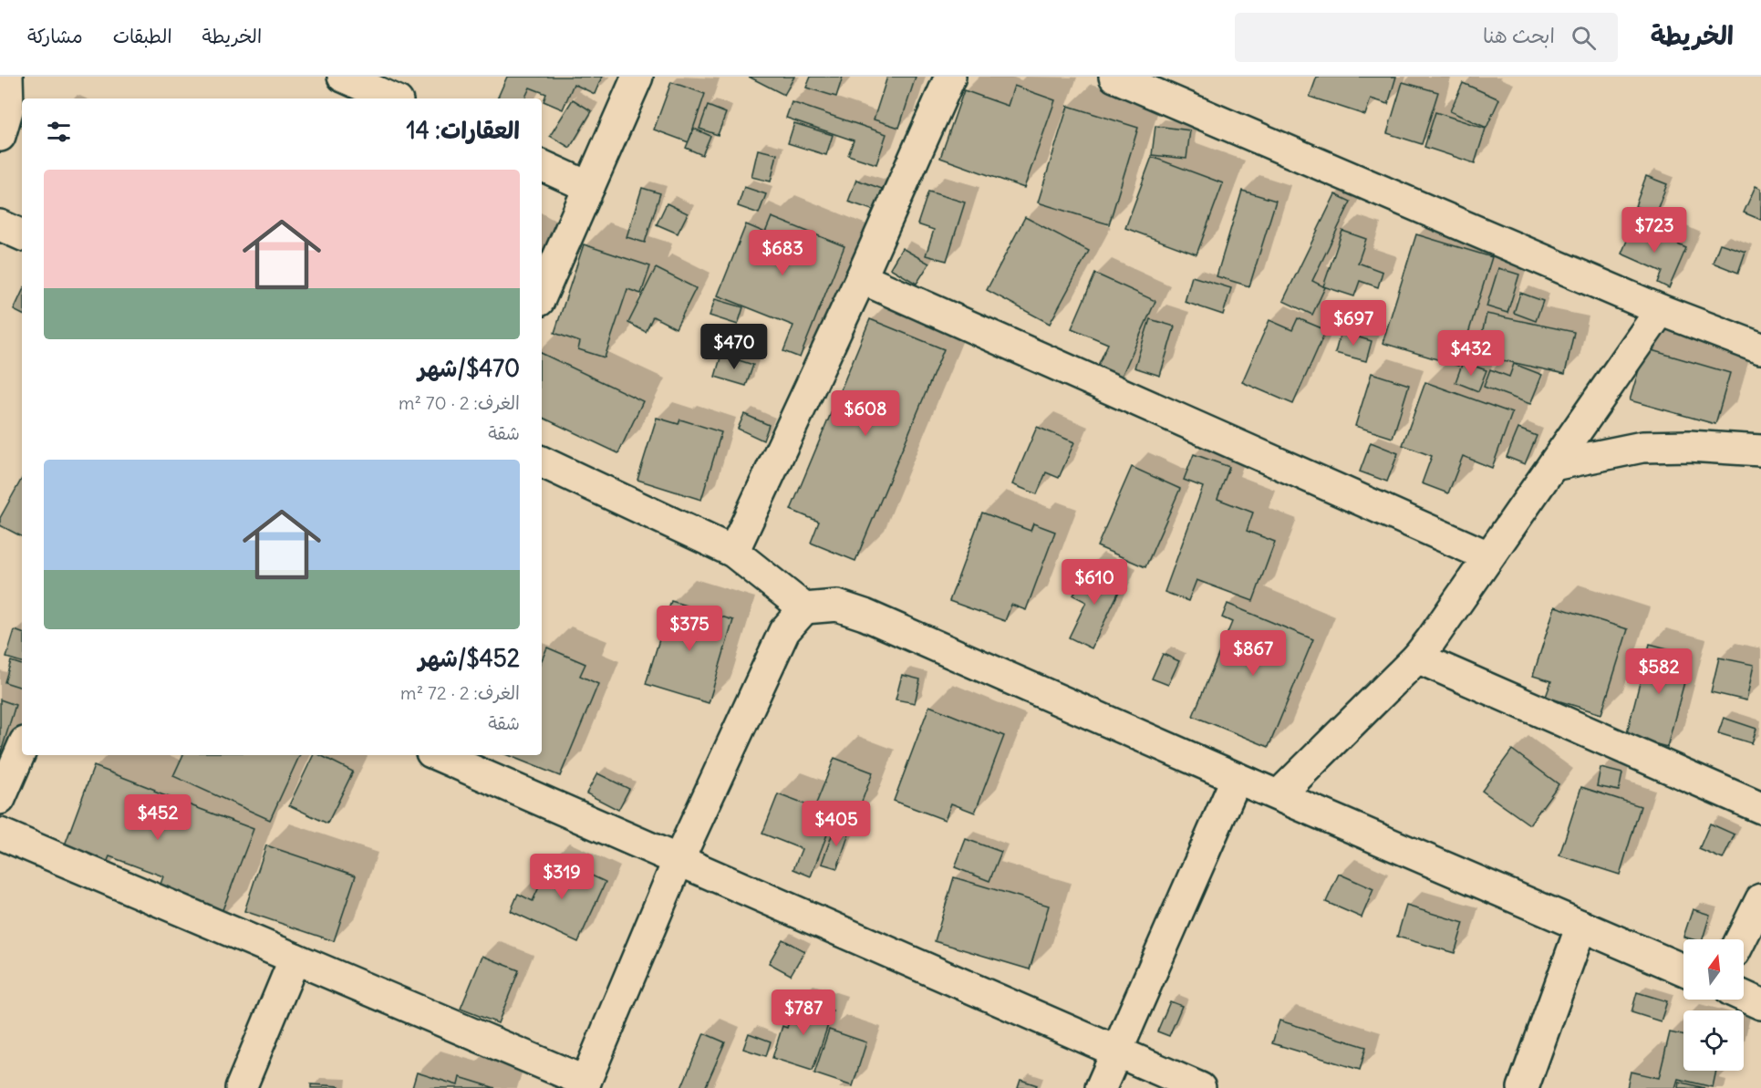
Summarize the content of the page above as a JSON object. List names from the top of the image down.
{
  "north": "top",
  "page": {
    "header": "الخريطة",
    "search": "ابحث هنا",
    "nav": ["الخريطة", "الطبقات", "مشاركة"],
    "heading": "العقارات: 14",
    "list": [
      {
        "name": "$470/شهر",
        "note": "الغرف: 2 · 70 m² · شقة"
      },
      {
        "name": "$452/شهر",
        "note": "الغرف: 2 · 72 m² · شقة"
      }
    ],
    "price": [
      "$723",
      "$683",
      "$697",
      "$470",
      "$432",
      "$608",
      "$610",
      "$375",
      "$867",
      "$582",
      "$452",
      "$405",
      "$319",
      "$787"
    ]
  }
}
